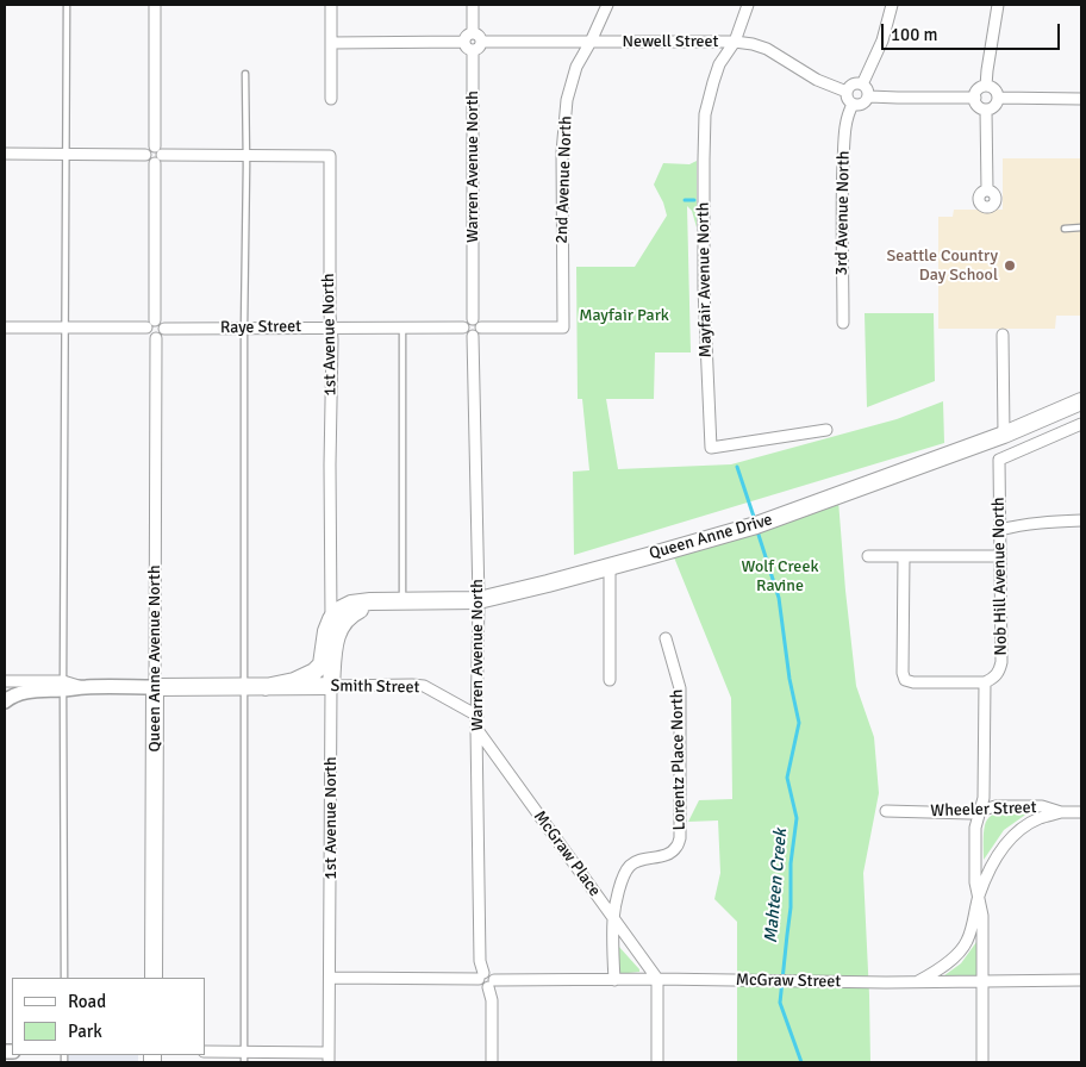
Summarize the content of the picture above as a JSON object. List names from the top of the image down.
{
  "streets": {
    "main road": [
      "1st Avenue North",
      "Queen Anne Drive",
      "Queen Anne Avenue North",
      "Smith Street"
    ],
    "street": [
      "Newell Street",
      "Warren Avenue North",
      "2nd Avenue North",
      "3rd Avenue North",
      "Mayfair Avenue North",
      "Raye Street",
      "Nob Hill Avenue North",
      "Lorentz Place North",
      "Wheeler Street",
      "McGraw Place",
      "McGraw Street"
    ]
  },
  "crossings": [
    ["Newell Street", "Warren Avenue North"],
    ["Newell Street", "2nd Avenue North"],
    ["Newell Street", "3rd Avenue North"],
    ["Newell Street", "Mayfair Avenue North"],
    ["Warren Avenue North", "2nd Avenue North"],
    ["Warren Avenue North", "Raye Street"],
    ["Warren Avenue North", "Queen Anne Drive"],
    ["Warren Avenue North", "Smith Street"],
    ["Warren Avenue North", "McGraw Place"],
    ["2nd Avenue North", "Raye Street"],
    ["Raye Street", "1st Avenue North"],
    ["Raye Street", "Queen Anne Avenue North"],
    ["1st Avenue North", "Queen Anne Drive"],
    ["1st Avenue North", "Smith Street"],
    ["Queen Anne Drive", "Smith Street"],
    ["Queen Anne Avenue North", "Smith Street"],
    ["Lorentz Place North", "McGraw Place"],
    ["McGraw Place", "McGraw Street"]
  ],
  "water": ["Mahteen Creek"],
  "parks": ["Mayfair Park", "Wolf Creek Ravine"],
  "places": ["Seattle Country Day School"],
  "legend": ["Road", "Park"],
  "scale_bar": "100 m"
}
